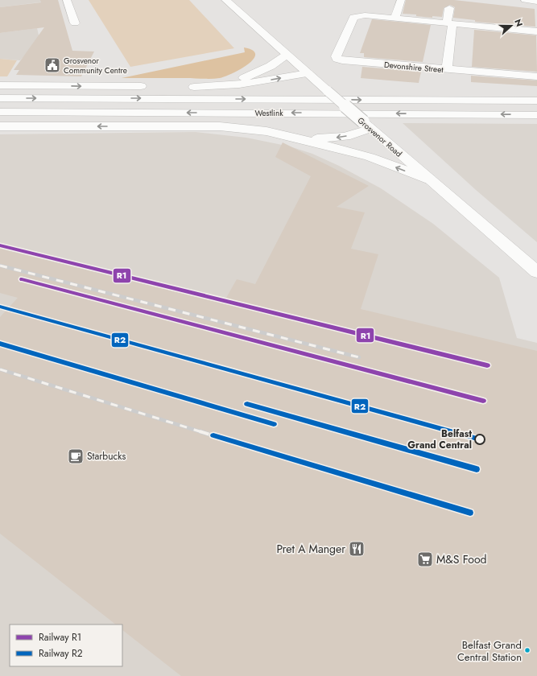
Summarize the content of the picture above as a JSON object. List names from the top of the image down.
{
  "streets": {
    "main road": ["Devonshire Street", "Westlink", "Grosvenor Road"]
  },
  "places": {
    "public building": ["Grosvenor Community Centre"],
    "other": ["Belfast Grand Central", "Belfast Grand Central Station"],
    "cafe": ["Starbucks"],
    "restaurant": ["Pret A Manger"],
    "supermarket": ["M&S Food"]
  },
  "lines": ["rail line R1", "rail line R2"],
  "legend": ["Railway R1", "Railway R2"],
  "north": "right"
}
